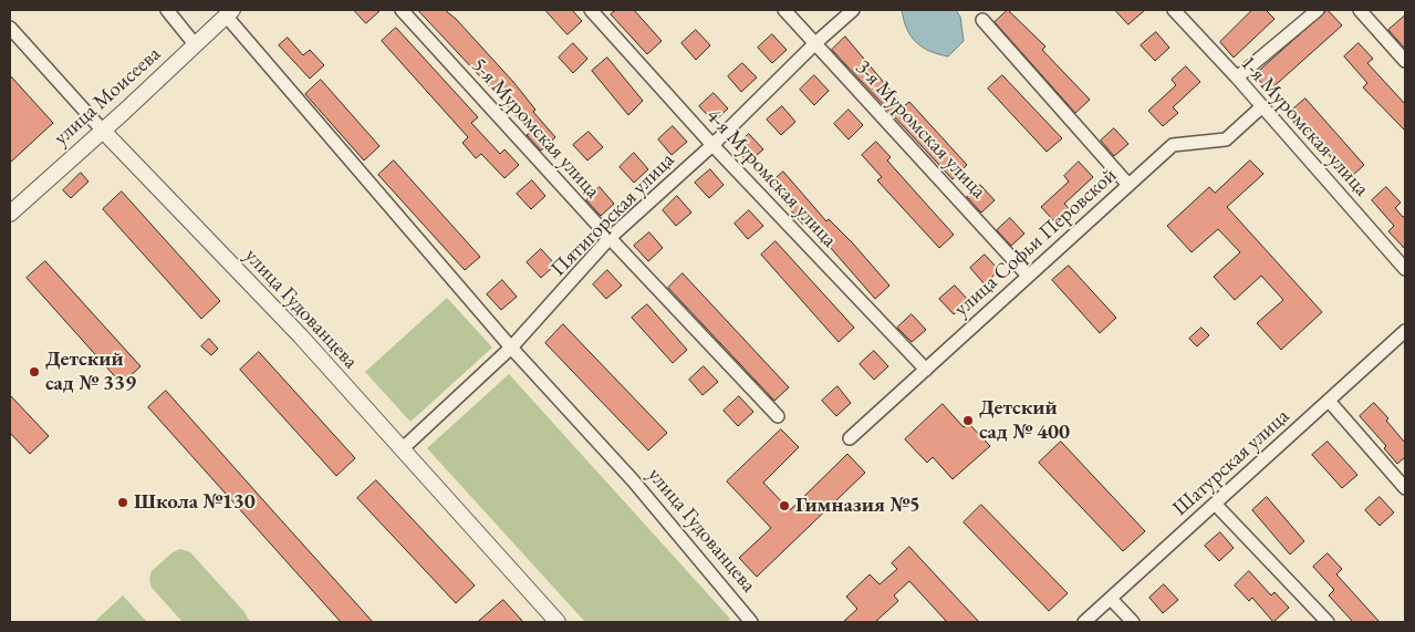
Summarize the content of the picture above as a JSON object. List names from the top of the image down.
{
  "streets": {
    "street": [
      "улица Моисеева",
      "1-я Муромская улица",
      "5-я Муромская улица",
      "3-я Муромская улица",
      "4-я Муромская улица",
      "Пятигорская улица",
      "улица Софьи Перовской",
      "улица Гудованцева",
      "Шатурская улица"
    ]
  },
  "crossings": [
    ["улица Моисеева", "улица Гудованцева"],
    ["1-я Муромская улица", "улица Софьи Перовской"],
    ["5-я Муромская улица", "Пятигорская улица"],
    ["3-я Муромская улица", "Пятигорская улица"],
    ["3-я Муромская улица", "улица Софьи Перовской"],
    ["4-я Муромская улица", "Пятигорская улица"],
    ["4-я Муромская улица", "улица Софьи Перовской"],
    ["Пятигорская улица", "улица Гудованцева"]
  ],
  "places": [
    "Детский сад № 339",
    "Детский сад № 400",
    "Школа №130",
    "Гимназия №5"
  ]
}
